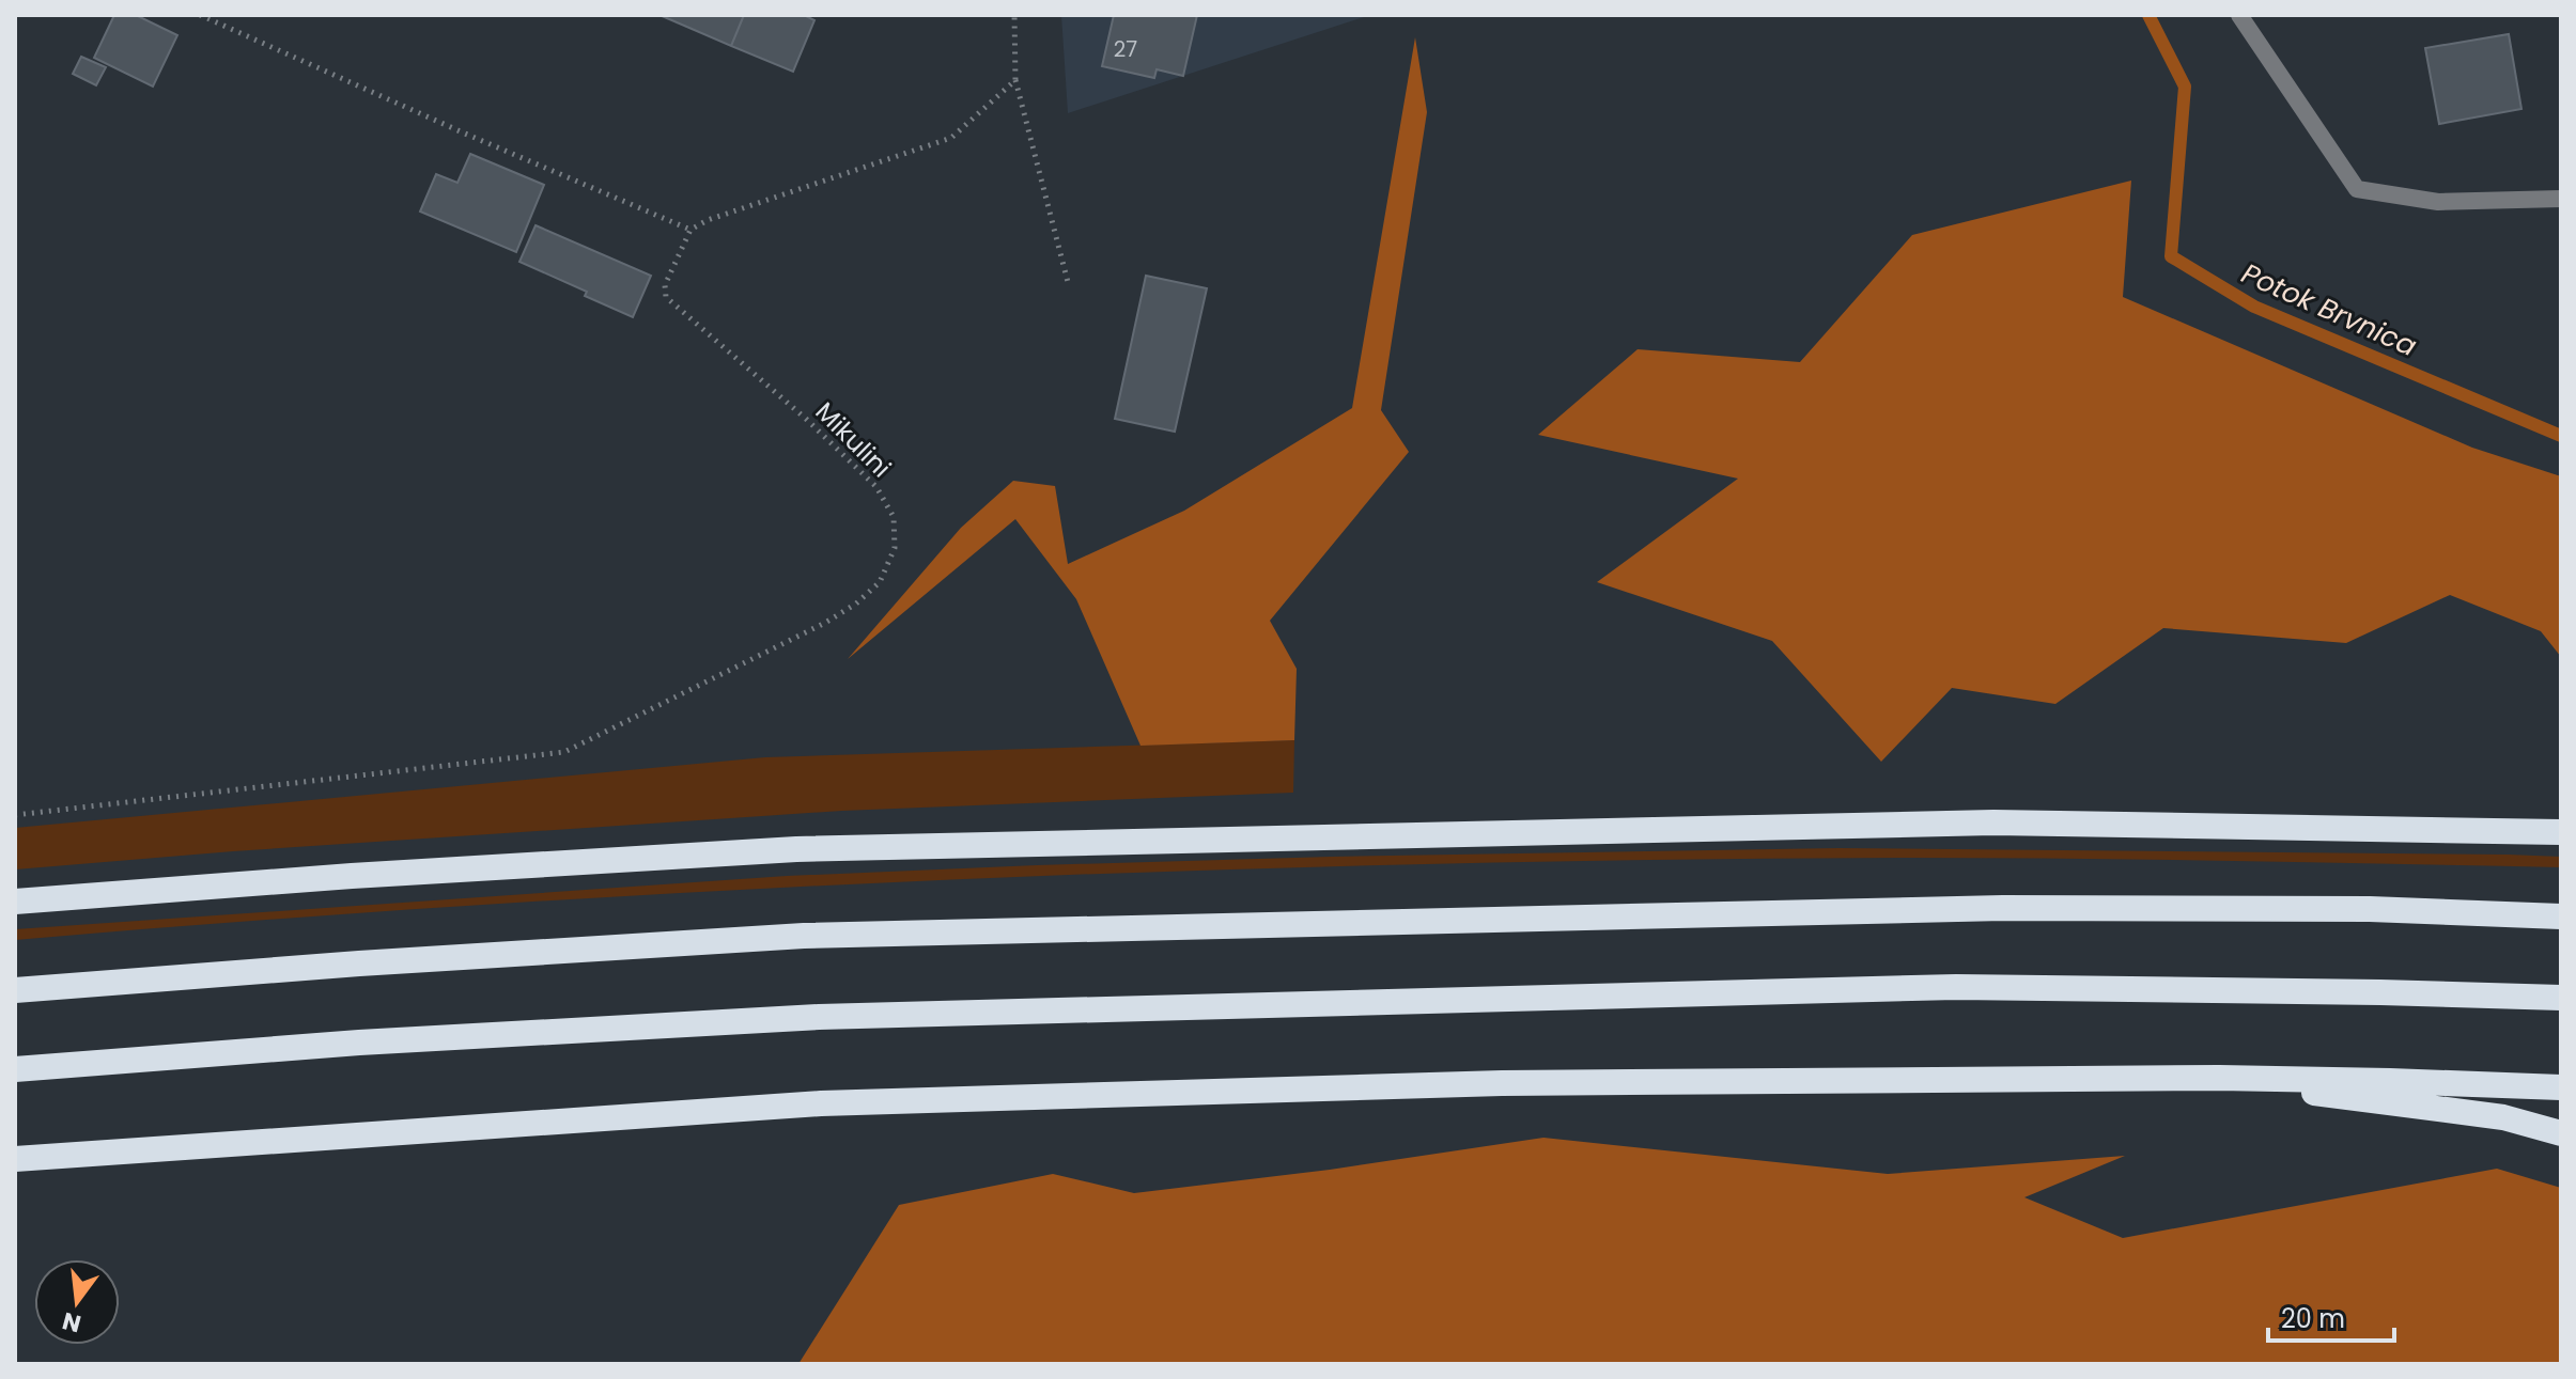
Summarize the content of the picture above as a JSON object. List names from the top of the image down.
{
  "streets": {
    "path": ["Mikulini"]
  },
  "water": ["Potok Brvnica"],
  "house_numbers": ["27"],
  "scale_bar": "20 m",
  "north": "bottom"
}
